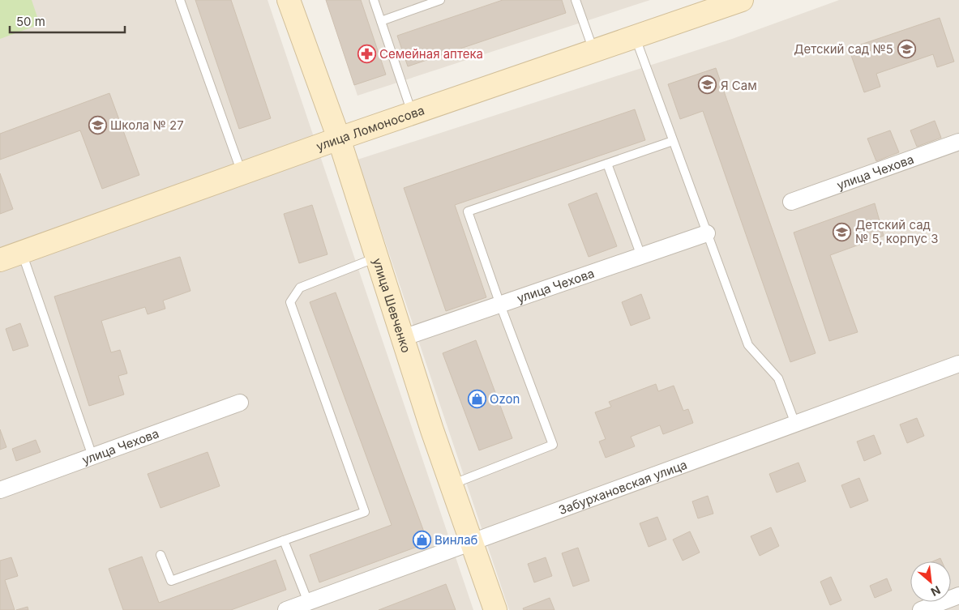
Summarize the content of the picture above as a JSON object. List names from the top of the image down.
{
  "streets": {
    "street": [
      "улица Ломоносова",
      "улица Чехова",
      "улица Шевченко",
      "Забурхановская улица"
    ]
  },
  "crossings": [
    ["улица Ломоносова", "улица Шевченко"],
    ["улица Чехова", "улица Шевченко"],
    ["улица Шевченко", "Забурхановская улица"]
  ],
  "places": {
    "school or university": [
      "Детский сад №5",
      "Я Сам",
      "Школа № 27",
      "Детский сад № 5, корпус 3"
    ],
    "pharmacy": ["Семейная аптека"],
    "shop": ["Ozon", "Винлаб"]
  },
  "scale_bar": "50 m",
  "north": "bottom right"
}
